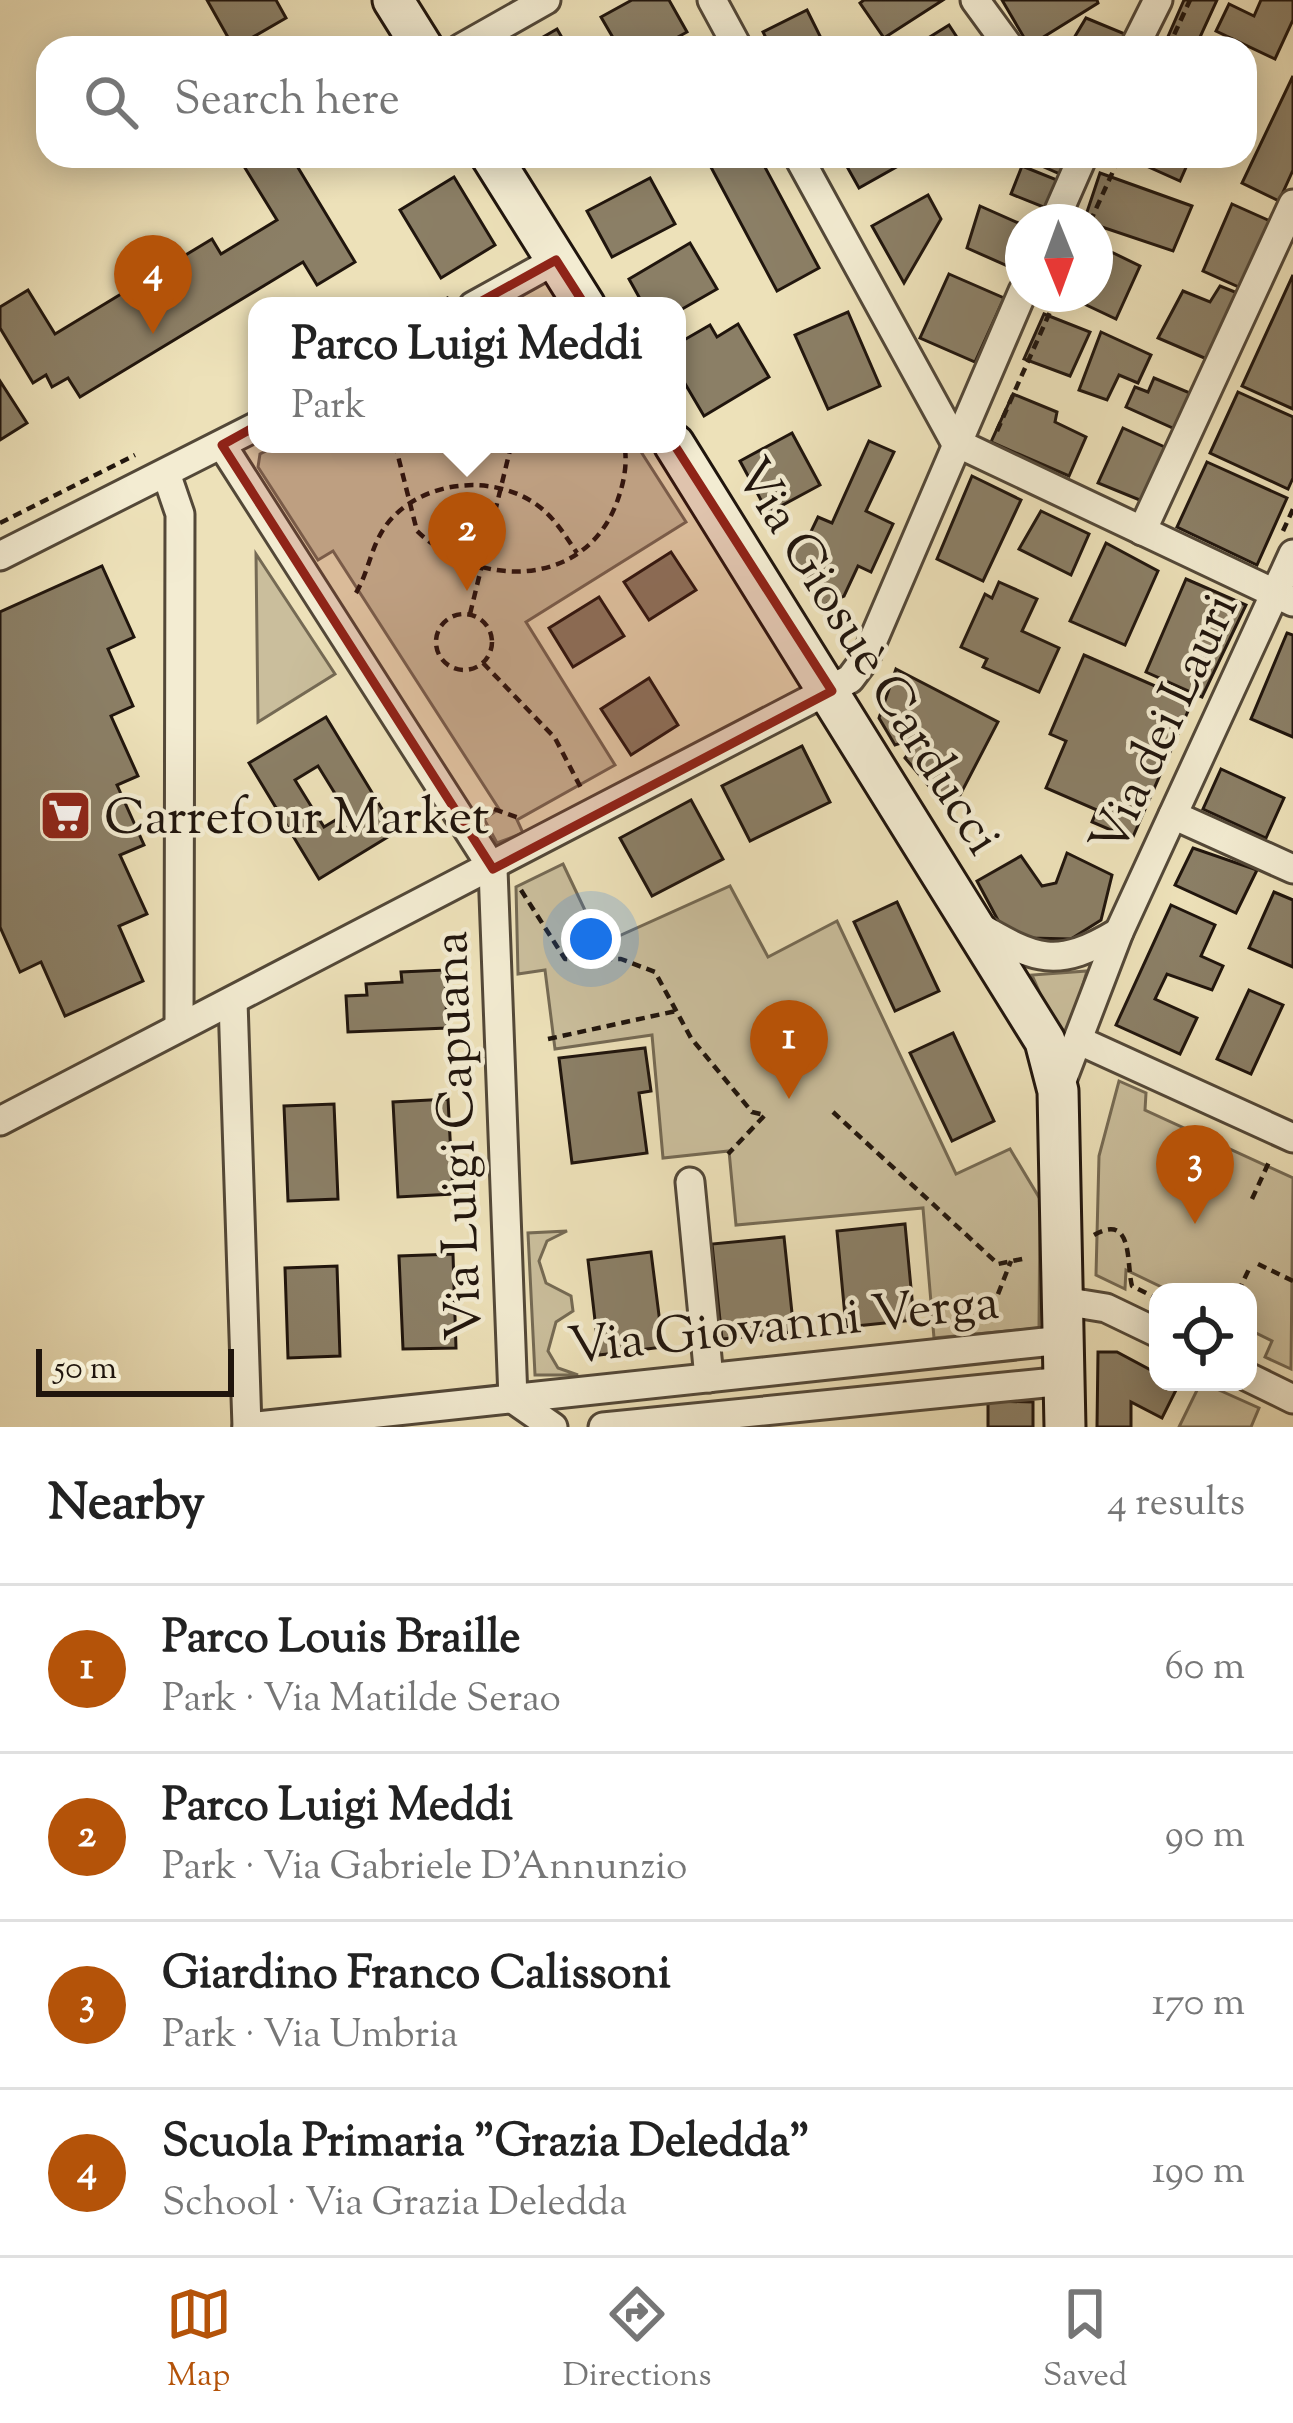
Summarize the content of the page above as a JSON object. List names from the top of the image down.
{
  "streets": {
    "street": [
      "Via Giosuè Carducci",
      "Via dei Lauri",
      "Via Luigi Capuana",
      "Via Giovanni Verga"
    ]
  },
  "crossings": [
    ["Via Giosuè Carducci", "Via dei Lauri"],
    ["Via Giosuè Carducci", "Via Giovanni Verga"],
    ["Via Luigi Capuana", "Via Giovanni Verga"]
  ],
  "places": {
    "supermarket": ["Carrefour Market"]
  },
  "scale_bar": "50 m",
  "north": "bottom",
  "page": {
    "search": "Search here",
    "pins": [
      "4",
      "2",
      "1",
      "3"
    ],
    "popup": ["Parco Luigi Meddi", "Park"],
    "scale": "50 m",
    "heading": ["Nearby", "4 results"],
    "list": [
      {
        "mark": "1",
        "name": "Parco Louis Braille",
        "note": "Park · Via Matilde Serao",
        "value": "60 m"
      },
      {
        "mark": "2",
        "name": "Parco Luigi Meddi",
        "note": "Park · Via Gabriele D'Annunzio",
        "value": "90 m"
      },
      {
        "mark": "3",
        "name": "Giardino Franco Calissoni",
        "note": "Park · Via Umbria",
        "value": "170 m"
      },
      {
        "mark": "4",
        "name": "Scuola Primaria \"Grazia Deledda\"",
        "note": "School · Via Grazia Deledda",
        "value": "190 m"
      }
    ],
    "nav": ["Map", "Directions", "Saved"]
  }
}
